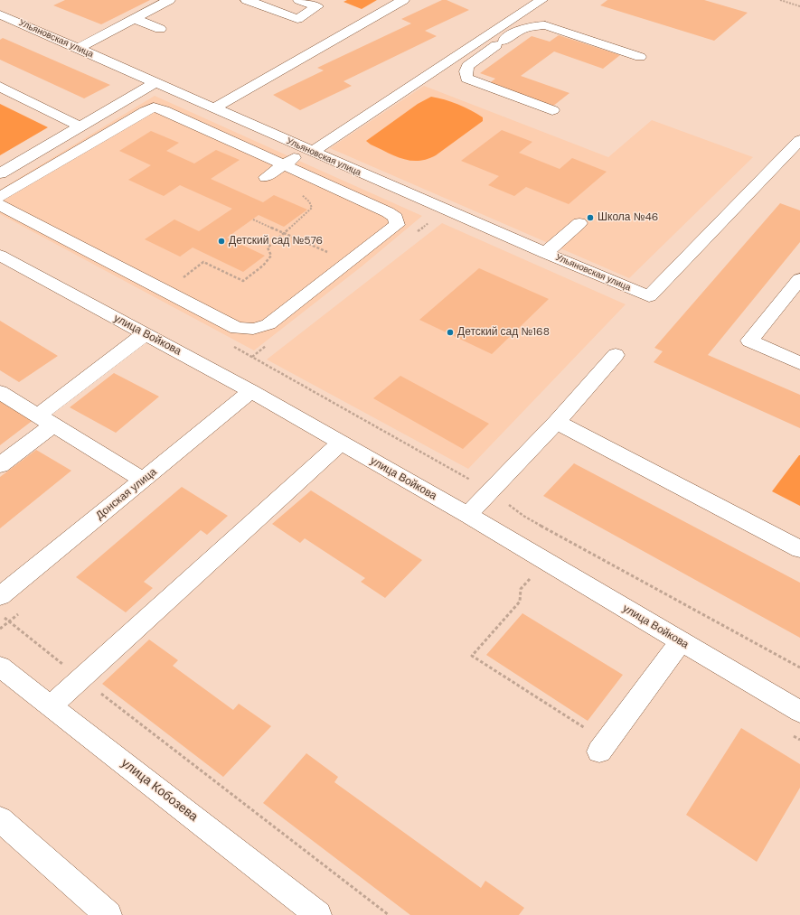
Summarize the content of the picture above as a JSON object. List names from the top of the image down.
{
  "streets": {
    "street": [
      "Ульяновская улица",
      "улица Войкова",
      "Донская улица",
      "улица Кобозева"
    ]
  },
  "crossings": [
    ["улица Войкова", "Донская улица"]
  ],
  "places": ["Школа №46", "Детский сад №576", "Детский сад №168"]
}
